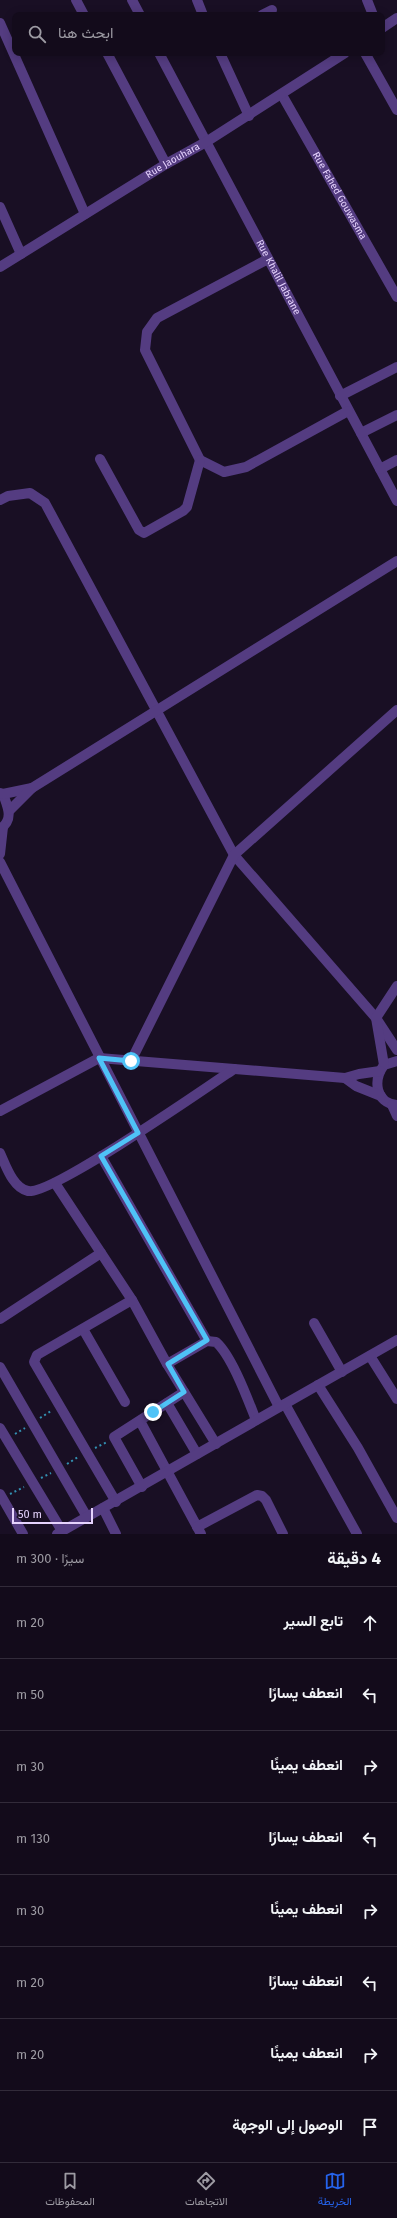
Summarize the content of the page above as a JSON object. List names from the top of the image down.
{
  "streets": {
    "street": ["Rue Jaouhara", "Rue Fahed Gouwasma", "Rue Khalil Jabrane"]
  },
  "crossings": [
    ["Rue Jaouhara", "Rue Fahed Gouwasma"],
    ["Rue Jaouhara", "Rue Khalil Jabrane"]
  ],
  "scale_bar": "50 m",
  "page": {
    "search": "ابحث هنا",
    "scale": "50 m",
    "heading": ["4 دقيقة", "سيرًا · 300 m"],
    "list": [
      ["تابع السير", "20 m"],
      ["انعطف يسارًا", "50 m"],
      ["انعطف يمينًا", "30 m"],
      ["انعطف يسارًا", "130 m"],
      ["انعطف يمينًا", "30 m"],
      ["انعطف يسارًا", "20 m"],
      ["انعطف يمينًا", "20 m"],
      "الوصول إلى الوجهة"
    ],
    "nav": ["الخريطة", "الاتجاهات", "المحفوظات"]
  }
}
